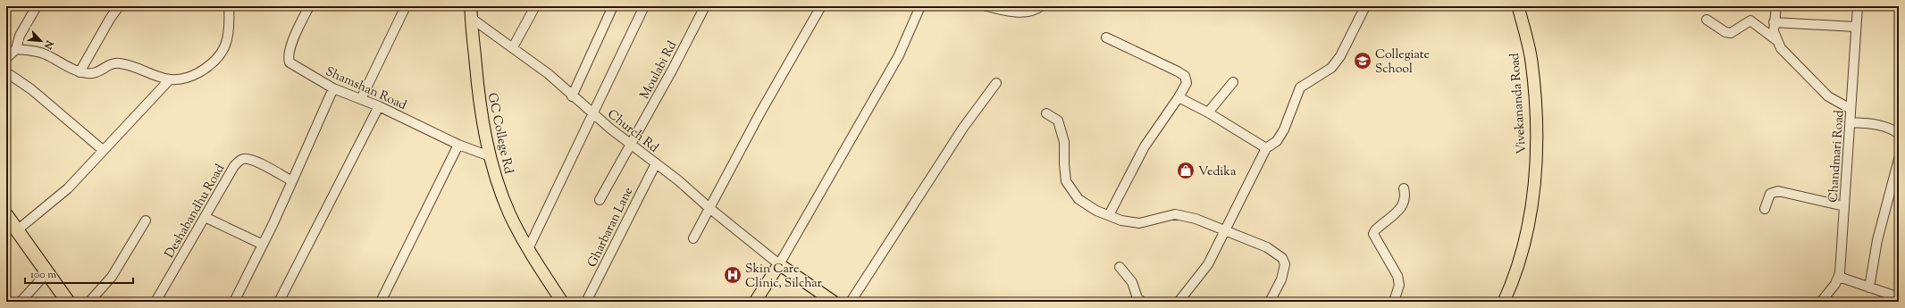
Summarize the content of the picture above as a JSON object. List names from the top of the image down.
{
  "streets": {
    "main road": ["Vivekananda Road", "GC College Rd"],
    "street": [
      "Moulabi Rd",
      "Shamshan Road",
      "Church Rd",
      "Chandmari Road",
      "Deshabandhu Road",
      "Gharbaran Lane"
    ]
  },
  "crossings": [
    ["Moulabi Rd", "Church Rd"],
    ["Shamshan Road", "GC College Rd"],
    ["Church Rd", "GC College Rd"],
    ["Church Rd", "Gharbaran Lane"]
  ],
  "places": {
    "school or university": ["Collegiate School"],
    "shop": ["Vedika"],
    "hospital": ["Skin Care Clinic, Silchar"]
  },
  "scale_bar": "100 m",
  "north": "bottom right"
}
